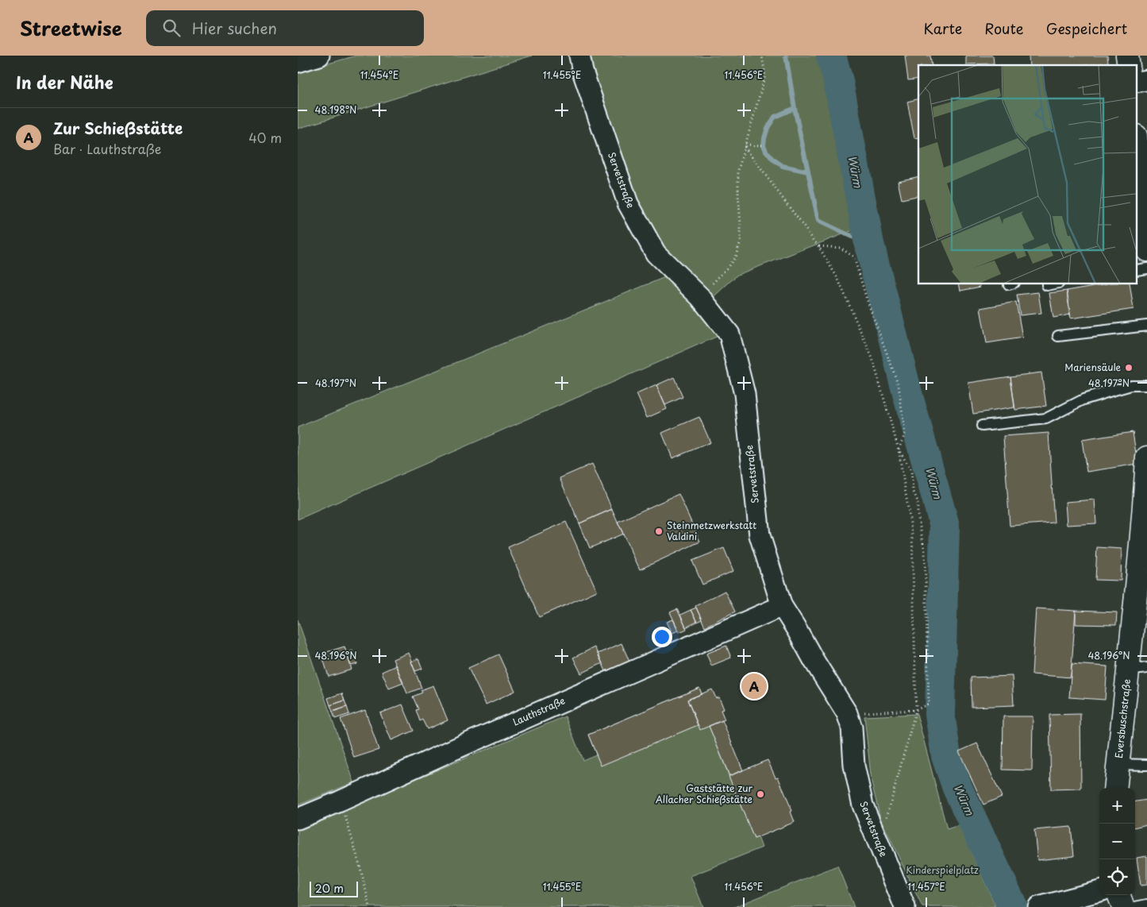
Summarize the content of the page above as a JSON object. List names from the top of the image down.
{
  "streets": {
    "main road": ["Eversbuschstraße"],
    "street": ["Servetstraße", "Lauthstraße"]
  },
  "crossings": [
    ["Servetstraße", "Lauthstraße"]
  ],
  "water": ["Würm"],
  "parks": ["Kinderspielplatz"],
  "places": ["Mariensäule", "Steinmetzwerkstatt Valdini", "Gaststätte zur Allacher Schießstätte"],
  "scale_bar": "20 m",
  "page": {
    "header": "Streetwise",
    "search": "Hier suchen",
    "nav": ["Karte", "Route", "Gespeichert"],
    "heading": "In der Nähe",
    "list": [
      {
        "mark": "A",
        "name": "Zur Schießstätte",
        "note": "Bar · Lauthstraße",
        "value": "40 m"
      }
    ],
    "pins": "A",
    "map_buttons": ["+", "−"],
    "scale": "20 m"
  },
  "coordinates": [
    "11.454°E",
    "11.455°E",
    "11.456°E",
    "48.198°N",
    "48.197°N",
    "48.196°N",
    "11.457°E"
  ]
}
